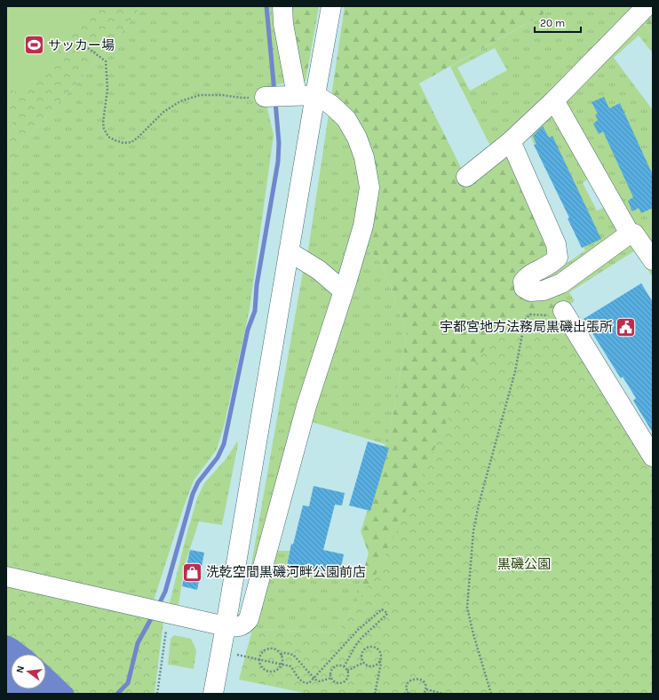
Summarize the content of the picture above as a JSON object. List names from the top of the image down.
{
  "parks": ["黒磯公園"],
  "places": {
    "sports": ["サッカー場"],
    "public building": ["宇都宮地方法務局黒磯出張所"],
    "shop": ["洗乾空間黒磯河畔公園前店"]
  },
  "scale_bar": "20 m",
  "north": "left"
}
